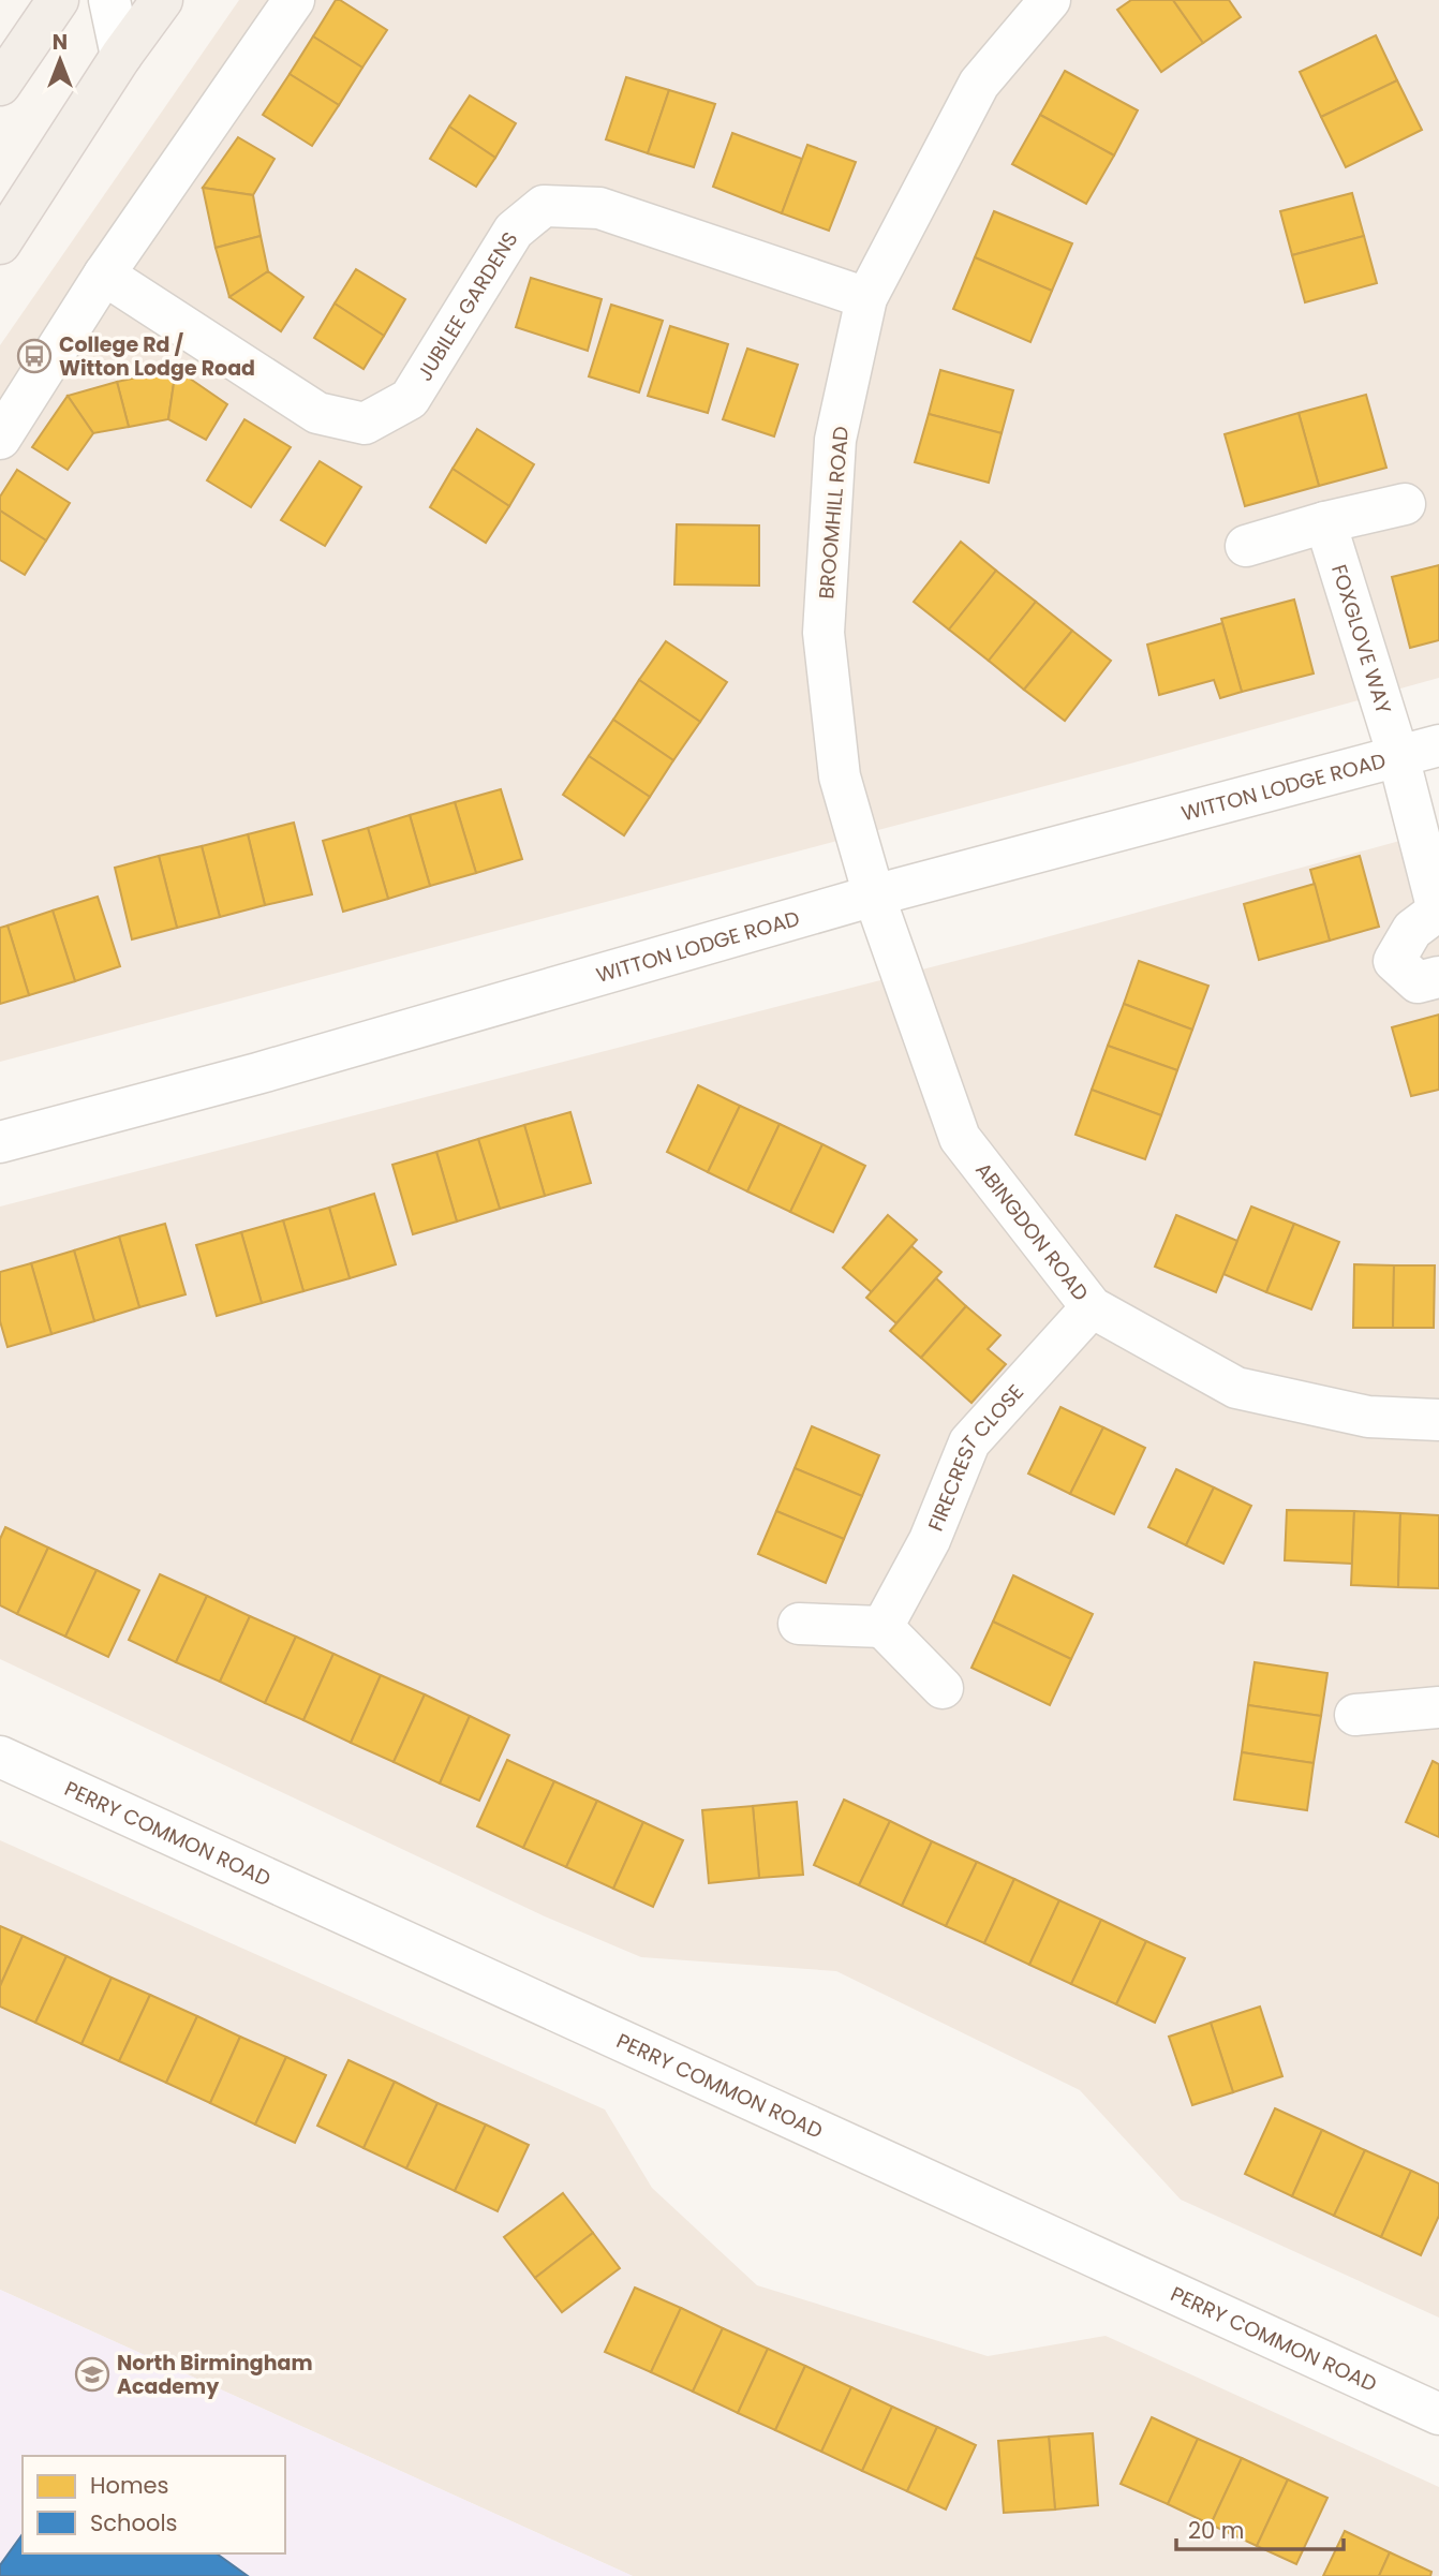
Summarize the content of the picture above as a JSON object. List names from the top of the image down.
{
  "streets": {
    "street": [
      "JUBILEE GARDENS",
      "BROOMHILL ROAD",
      "FOXGLOVE WAY",
      "WITTON LODGE ROAD",
      "ABINGDON ROAD",
      "FIRECREST CLOSE",
      "PERRY COMMON ROAD"
    ]
  },
  "crossings": [
    ["JUBILEE GARDENS", "BROOMHILL ROAD"],
    ["BROOMHILL ROAD", "WITTON LODGE ROAD"],
    ["BROOMHILL ROAD", "ABINGDON ROAD"],
    ["FOXGLOVE WAY", "WITTON LODGE ROAD"],
    ["WITTON LODGE ROAD", "ABINGDON ROAD"],
    ["ABINGDON ROAD", "FIRECREST CLOSE"]
  ],
  "places": {
    "bus stop": ["College Rd / Witton Lodge Road"],
    "school or university": ["North Birmingham Academy"]
  },
  "legend": ["Homes", "Schools"],
  "scale_bar": "20 m",
  "north": "top"
}
